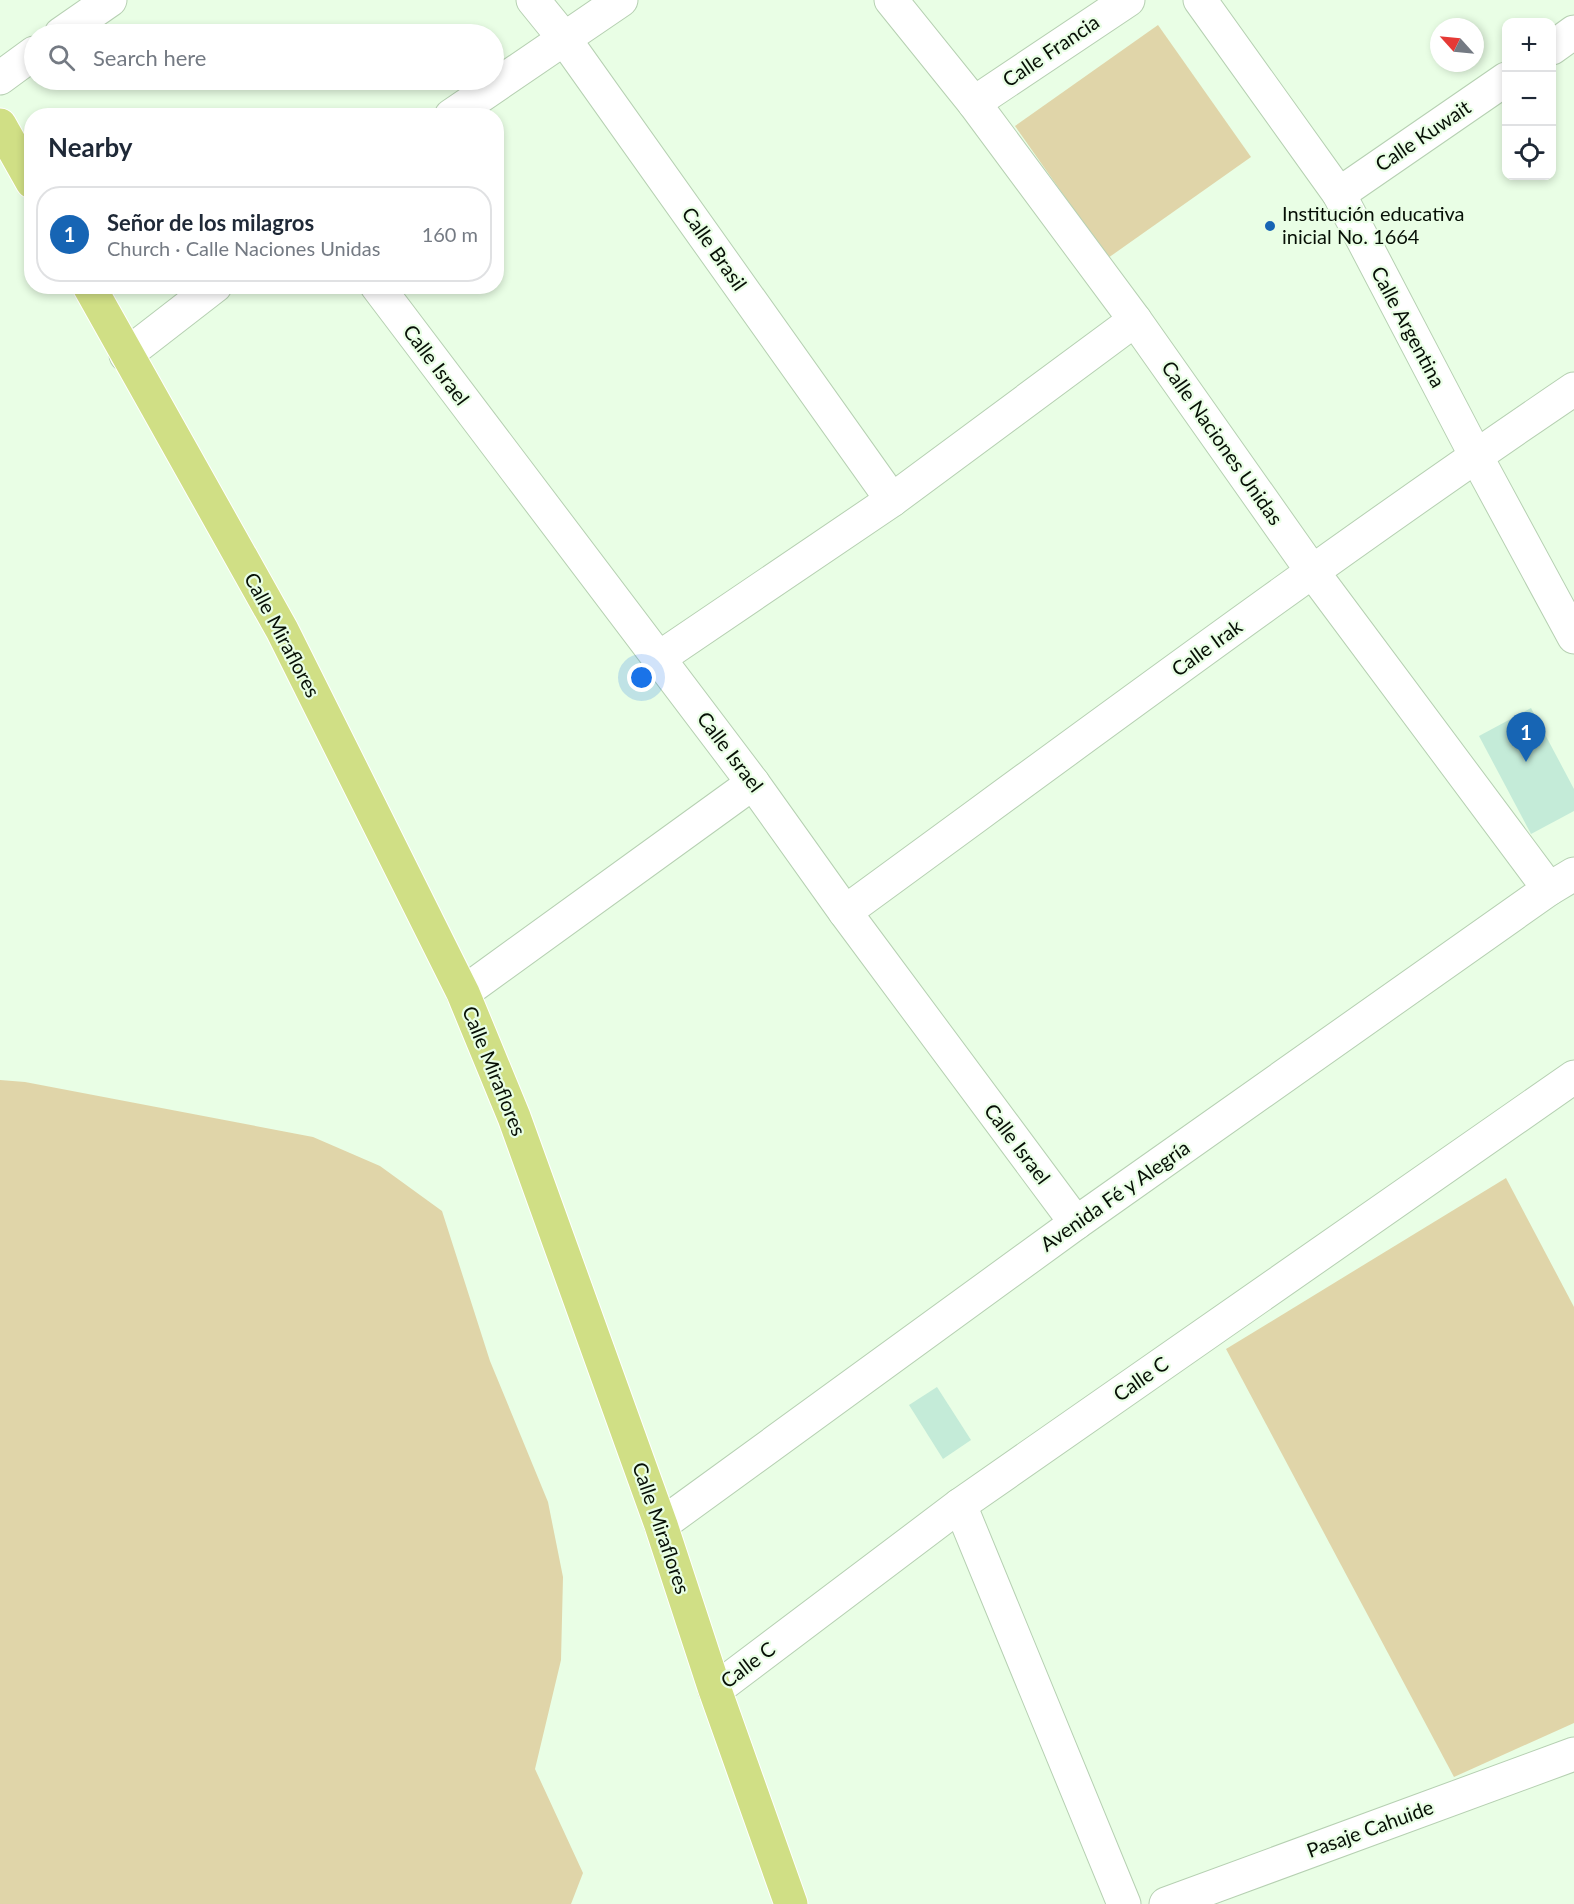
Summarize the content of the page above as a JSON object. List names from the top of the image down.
{
  "streets": {
    "main road": ["Calle Miraflores"],
    "street": [
      "Calle Francia",
      "Calle Kuwait",
      "Calle Brasil",
      "Calle Argentina",
      "Calle Israel",
      "Calle Naciones Unidas",
      "Calle Irak",
      "Avenida Fé y Alegría",
      "Calle C",
      "Pasaje Cahuide"
    ]
  },
  "crossings": [
    ["Calle Francia", "Calle Naciones Unidas"],
    ["Calle Kuwait", "Calle Argentina"],
    ["Calle Argentina", "Calle Irak"],
    ["Calle Israel", "Calle Irak"],
    ["Calle Israel", "Avenida Fé y Alegría"],
    ["Calle Naciones Unidas", "Calle Irak"],
    ["Calle Naciones Unidas", "Avenida Fé y Alegría"],
    ["Calle Miraflores", "Avenida Fé y Alegría"],
    ["Calle Miraflores", "Calle C"]
  ],
  "places": ["Institución educativa inicial No. 1664"],
  "north": "top left",
  "page": {
    "map_buttons": ["+", "−"],
    "search": "Search here",
    "heading": "Nearby",
    "list": [
      {
        "mark": "1",
        "name": "Señor de los milagros",
        "note": "Church · Calle Naciones Unidas",
        "value": "160 m"
      }
    ],
    "pins": "1"
  }
}
